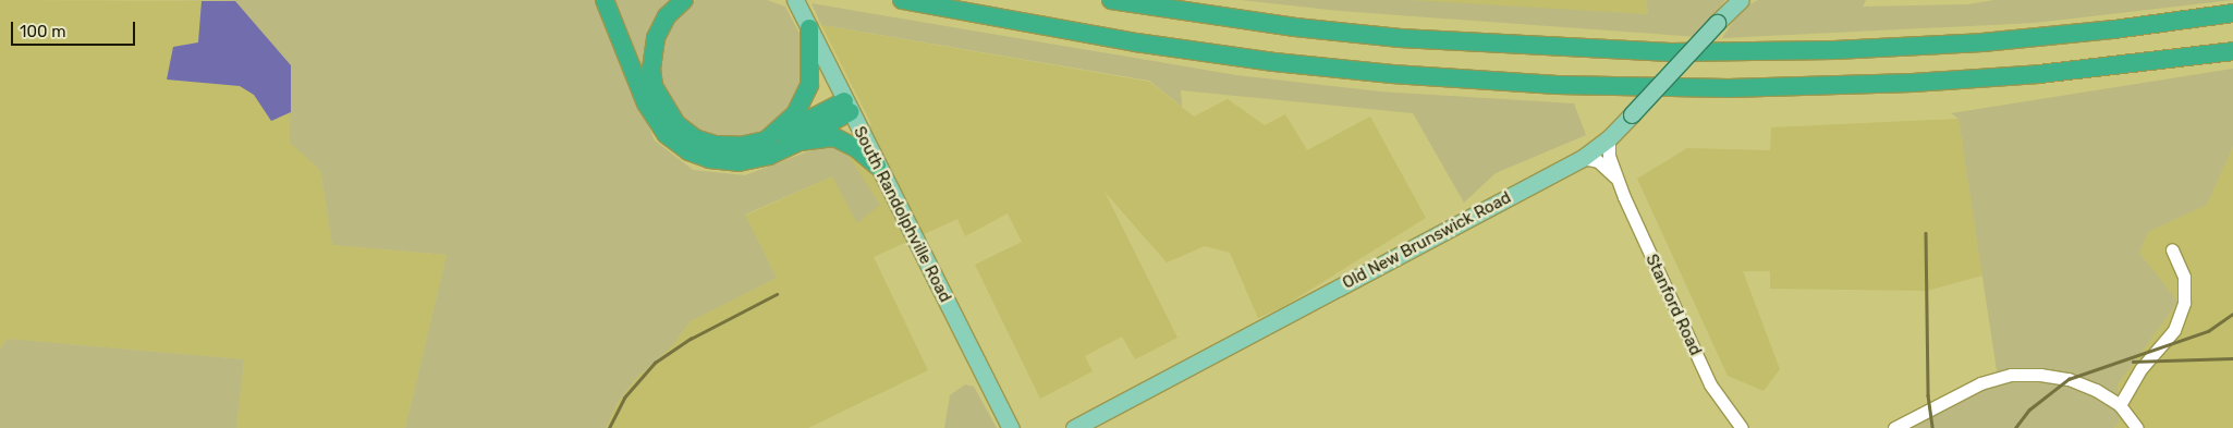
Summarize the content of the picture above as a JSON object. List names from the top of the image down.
{
  "streets": {
    "main road": ["South Randolphville Road", "Old New Brunswick Road"],
    "street": ["Stanford Road"]
  },
  "crossings": [
    ["Old New Brunswick Road", "Stanford Road"]
  ],
  "scale_bar": "100 m"
}
